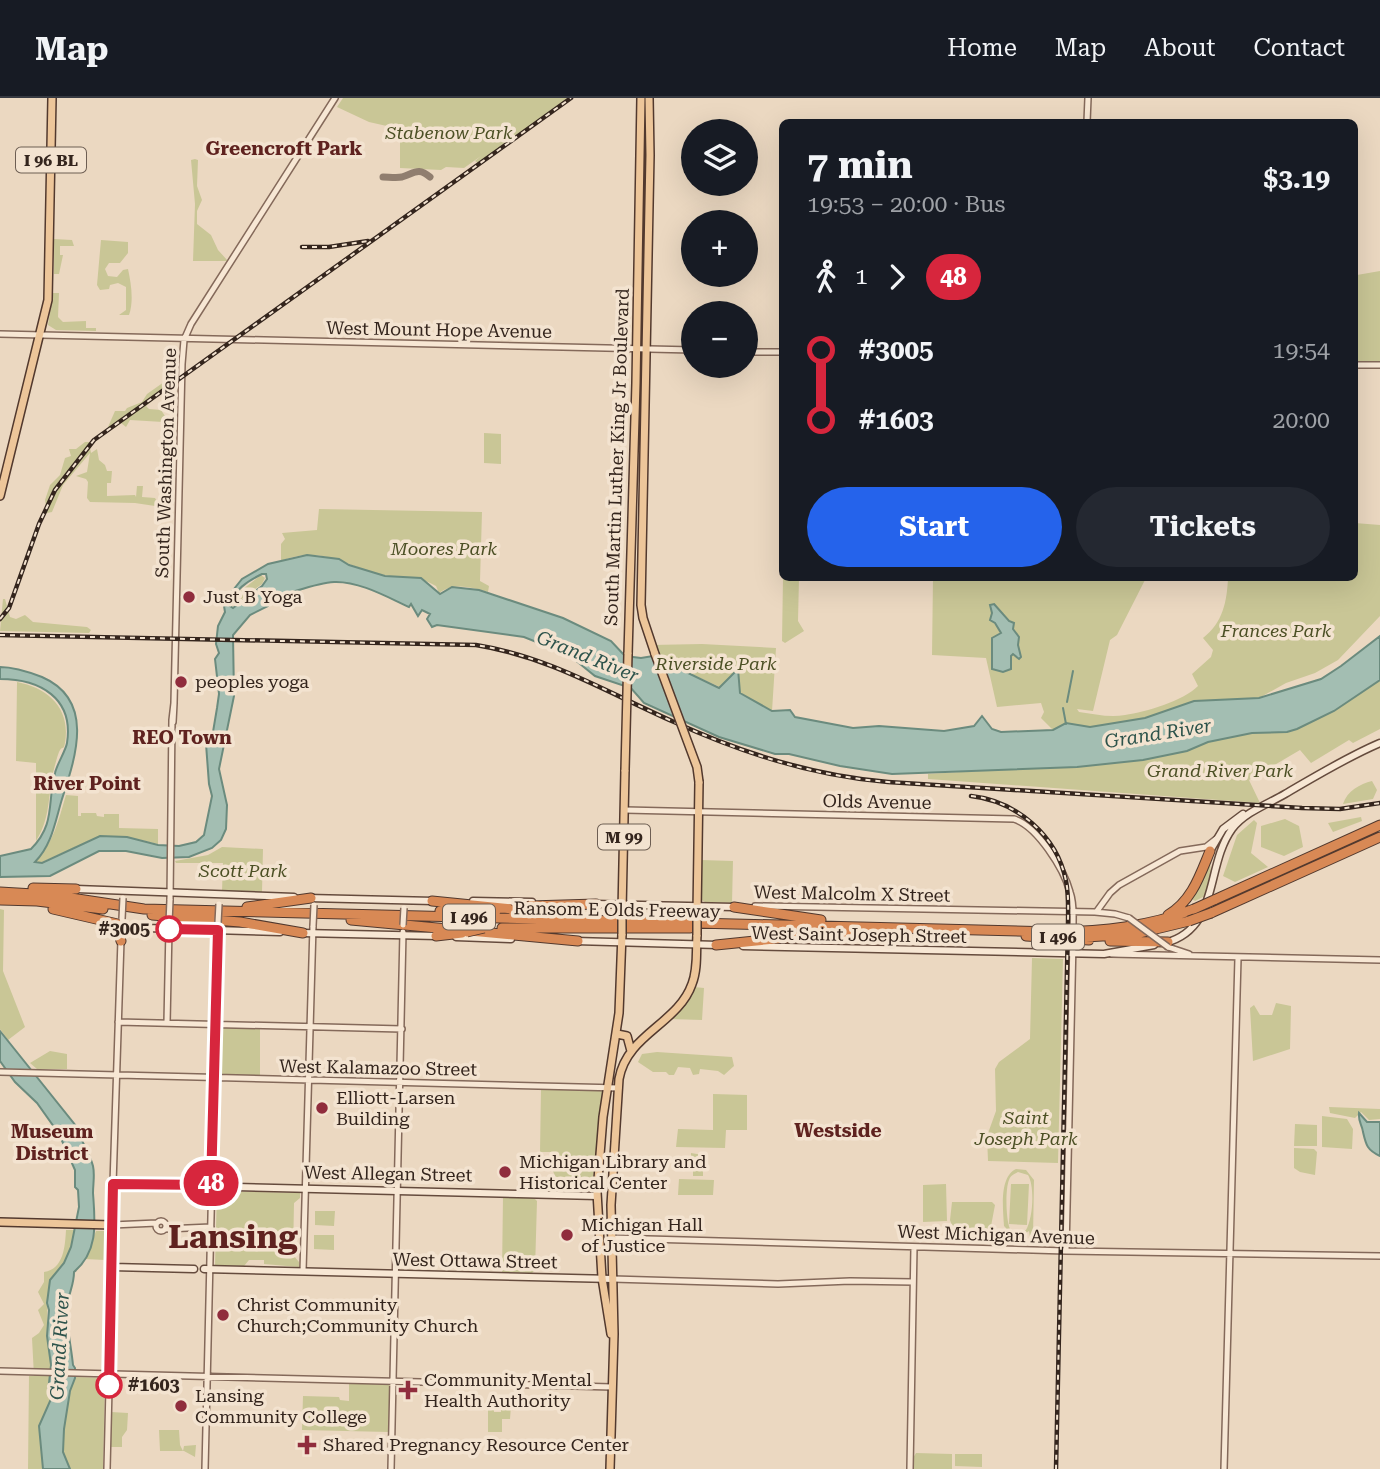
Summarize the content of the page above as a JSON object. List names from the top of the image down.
{
  "streets": {
    "highway": ["Ransom E Olds Freeway", "I 496"],
    "main road": [
      "I 96 BL",
      "South Martin Luther King Jr Boulevard",
      "M 99",
      "West Malcolm X Street",
      "West Saint Joseph Street",
      "West Allegan Street",
      "West Ottawa Street"
    ],
    "street": [
      "West Mount Hope Avenue",
      "South Washington Avenue",
      "Olds Avenue",
      "West Kalamazoo Street",
      "West Michigan Avenue"
    ]
  },
  "crossings": [
    ["I 96 BL", "West Mount Hope Avenue"],
    ["West Mount Hope Avenue", "South Martin Luther King Jr Boulevard"],
    ["West Mount Hope Avenue", "South Washington Avenue"],
    ["South Martin Luther King Jr Boulevard", "Olds Avenue"],
    ["South Martin Luther King Jr Boulevard", "West Malcolm X Street"],
    ["South Martin Luther King Jr Boulevard", "Ransom E Olds Freeway"],
    ["South Martin Luther King Jr Boulevard", "West Saint Joseph Street"],
    ["South Martin Luther King Jr Boulevard", "West Kalamazoo Street"],
    ["South Washington Avenue", "West Malcolm X Street"],
    ["South Washington Avenue", "West Saint Joseph Street"],
    ["Olds Avenue", "West Malcolm X Street"],
    ["Olds Avenue", "Ransom E Olds Freeway"],
    ["Olds Avenue", "I 496"],
    ["Olds Avenue", "West Saint Joseph Street"],
    ["Olds Avenue", "West Michigan Avenue"],
    ["Ransom E Olds Freeway", "I 496"]
  ],
  "districts": [
    "Greencroft Park",
    "REO Town",
    "River Point",
    "Westside",
    "Museum District",
    "Lansing"
  ],
  "water": ["Grand River"],
  "parks": [
    "Stabenow Park",
    "Moores Park",
    "Frances Park",
    "Riverside Park",
    "Grand River Park",
    "Scott Park",
    "Saint Joseph Park"
  ],
  "places": {
    "other": [
      "Just B Yoga",
      "peoples yoga",
      "#3005",
      "Elliott-Larsen Building",
      "Michigan Library and Historical Center",
      "Michigan Hall of Justice",
      "Christ Community Church;Community Church",
      "#1603",
      "Lansing Community College"
    ],
    "health": ["Community Mental Health Authority", "Shared Pregnancy Resource Center"]
  },
  "lines": ["bus line 48"],
  "page": {
    "header": "Map",
    "nav": [
      "Home",
      "Map",
      "About",
      "Contact"
    ],
    "on_map": "48",
    "map_buttons": ["+", "−"],
    "heading": ["7 min", "19:53 – 20:00 · Bus", "$3.19"],
    "legs": ["1", "48"],
    "list": [
      {
        "name": "#3005",
        "value": "19:54"
      },
      {
        "name": "#1603",
        "value": "20:00"
      }
    ],
    "buttons": ["Start", "Tickets"]
  }
}
